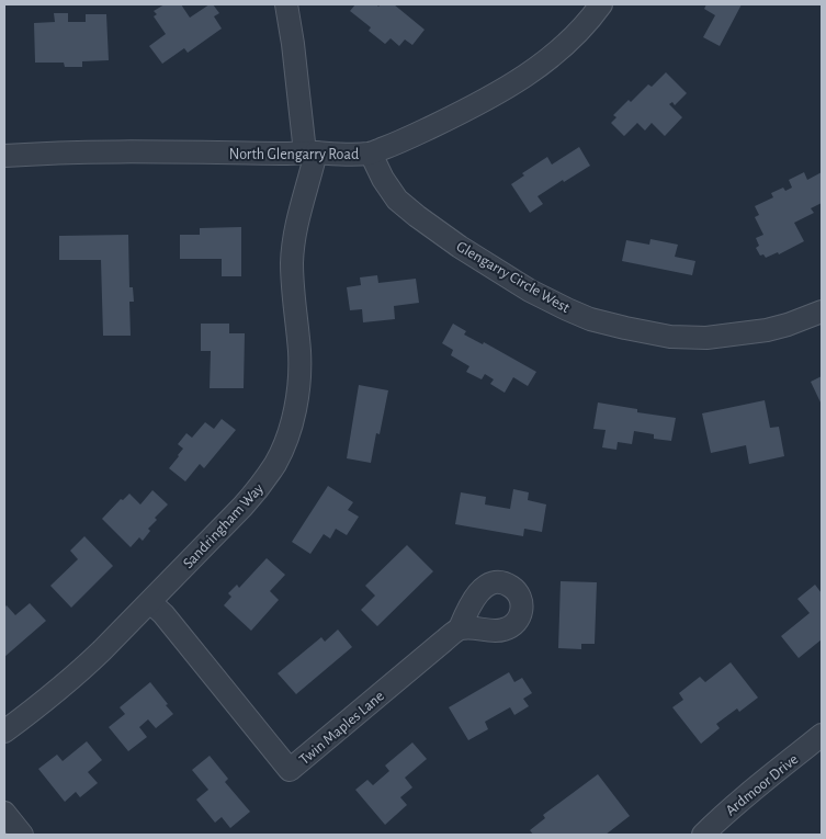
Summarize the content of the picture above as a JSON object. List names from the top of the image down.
{
  "streets": {
    "street": [
      "North Glengarry Road",
      "Glengarry Circle West",
      "Sandringham Way",
      "Twin Maples Lane",
      "Ardmoor Drive"
    ]
  },
  "crossings": [
    ["North Glengarry Road", "Glengarry Circle West"],
    ["North Glengarry Road", "Sandringham Way"],
    ["Sandringham Way", "Twin Maples Lane"]
  ]
}
